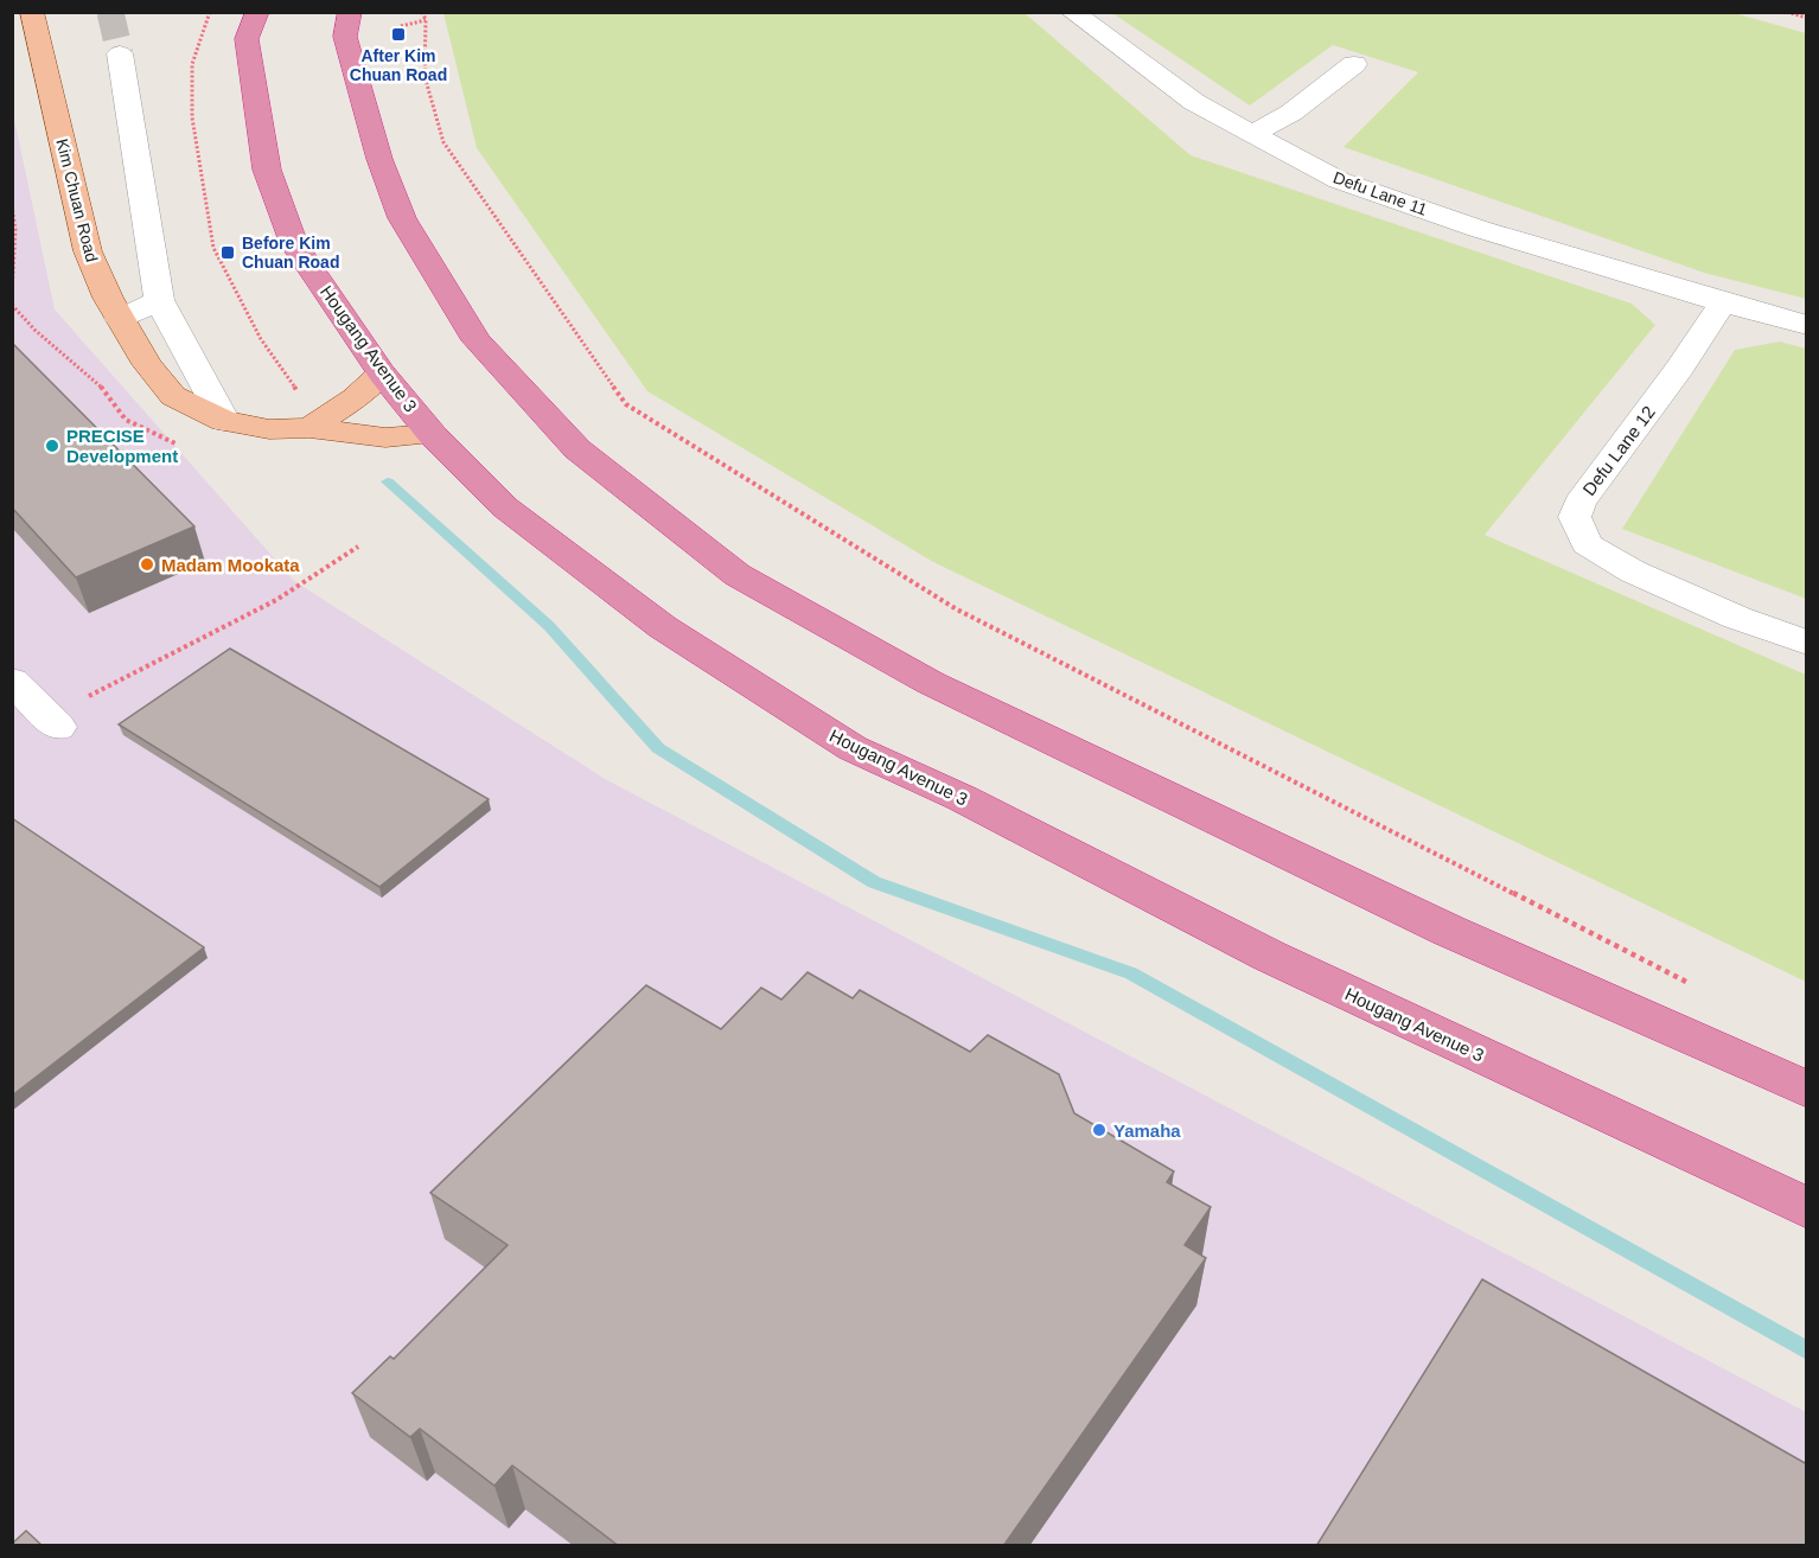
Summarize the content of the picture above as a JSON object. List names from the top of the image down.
{
  "streets": {
    "highway": ["Hougang Avenue 3"],
    "main road": ["Kim Chuan Road"],
    "street": ["Defu Lane 11", "Defu Lane 12"]
  },
  "crossings": [
    ["Defu Lane 11", "Defu Lane 12"],
    ["Kim Chuan Road", "Hougang Avenue 3"]
  ],
  "places": {
    "transit": ["After Kim Chuan Road", "Before Kim Chuan Road"],
    "other": ["PRECISE Development", "Madam Mookata", "Yamaha"]
  }
}
